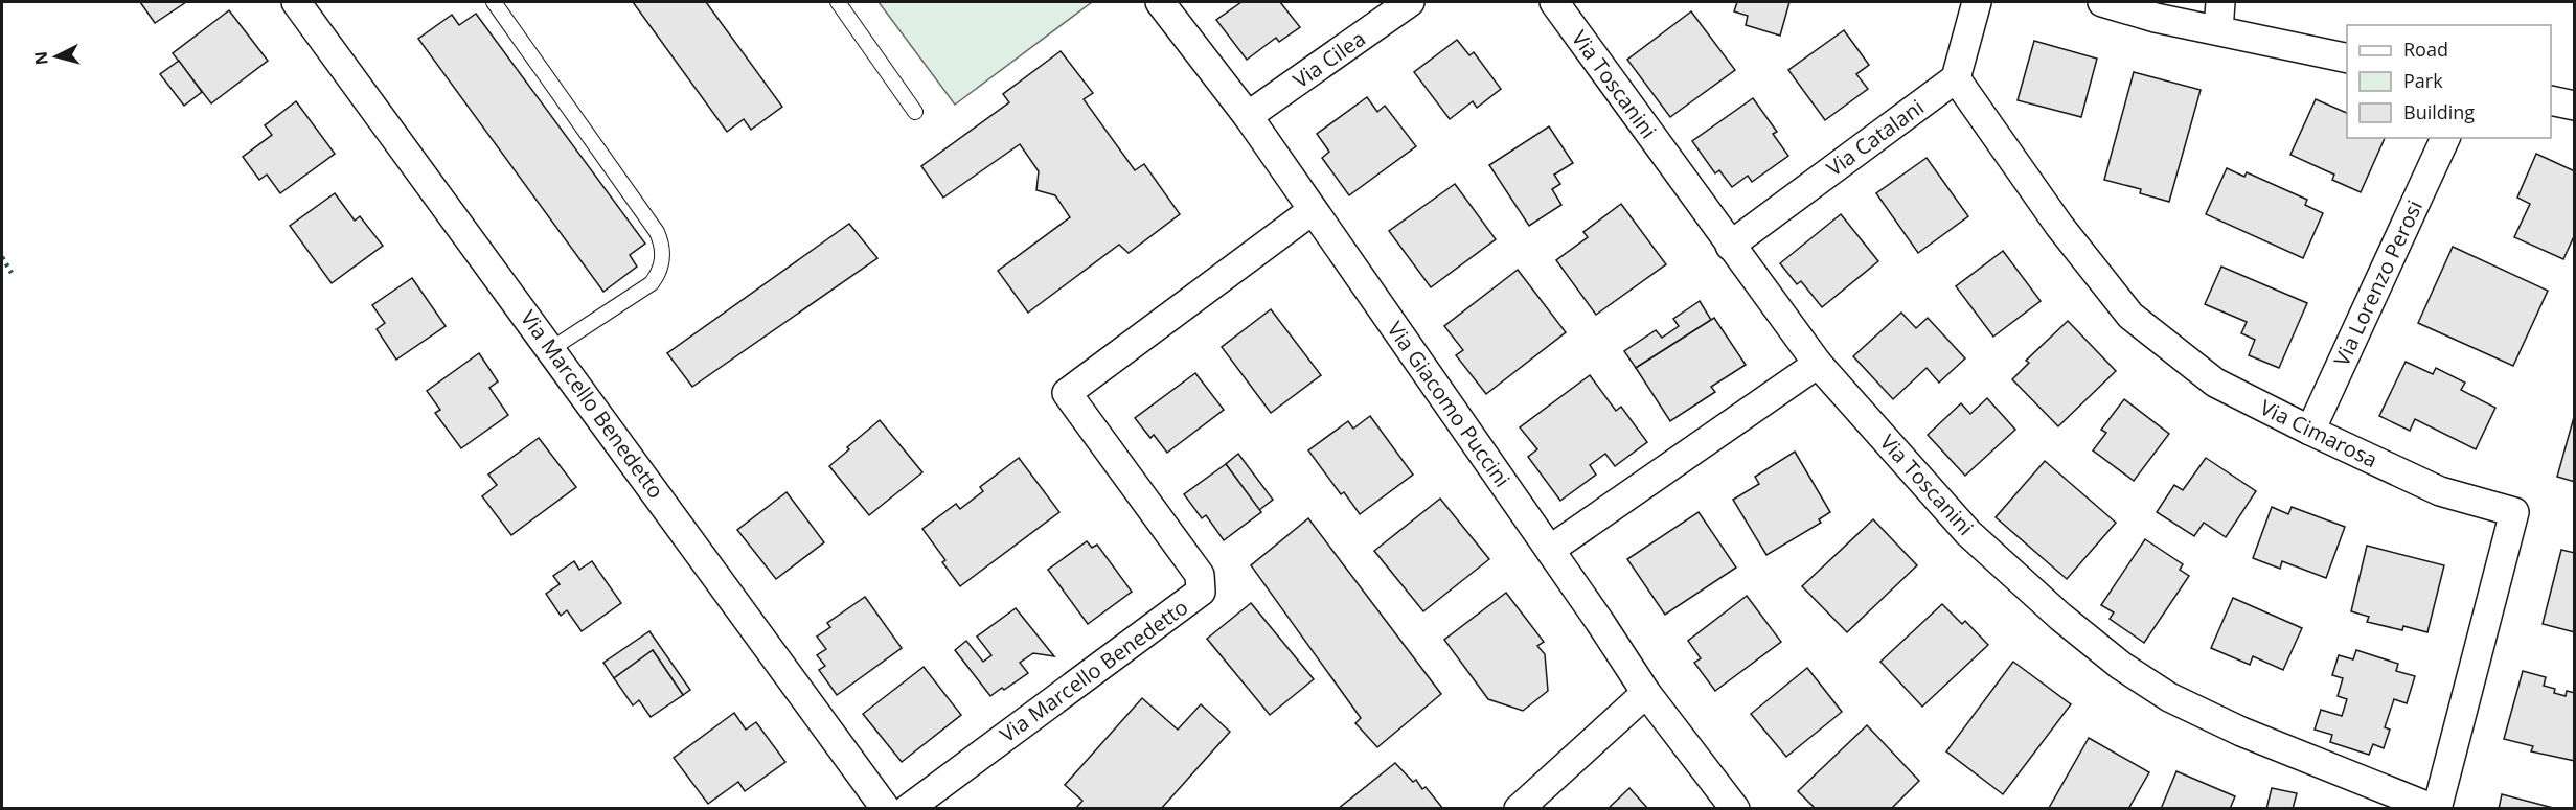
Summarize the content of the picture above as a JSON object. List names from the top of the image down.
{
  "streets": {
    "street": [
      "Via Cilea",
      "Via Toscanini",
      "Via Catalani",
      "Via Lorenzo Perosi",
      "Via Marcello Benedetto",
      "Via Giacomo Puccini",
      "Via Cimarosa"
    ]
  },
  "crossings": [
    ["Via Cilea", "Via Giacomo Puccini"],
    ["Via Toscanini", "Via Catalani"],
    ["Via Toscanini", "Via Cimarosa"],
    ["Via Catalani", "Via Cimarosa"],
    ["Via Lorenzo Perosi", "Via Cimarosa"],
    ["Via Marcello Benedetto", "Via Giacomo Puccini"]
  ],
  "legend": ["Road", "Park", "Building"],
  "north": "left"
}
